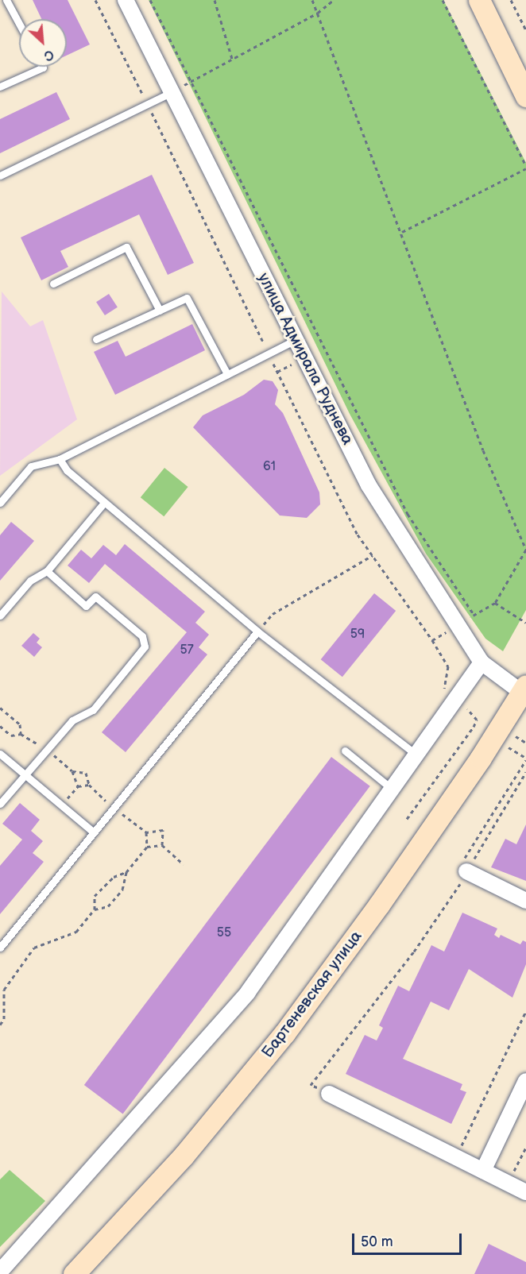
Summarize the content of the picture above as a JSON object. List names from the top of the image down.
{
  "streets": {
    "main road": ["Бартеневская улица"],
    "street": ["улица Адмирала Руднева"]
  },
  "crossings": [
    ["улица Адмирала Руднева", "Бартеневская улица"]
  ],
  "house_numbers": [
    "61",
    "59",
    "57",
    "55"
  ],
  "scale_bar": "50 m",
  "north": "bottom right"
}
